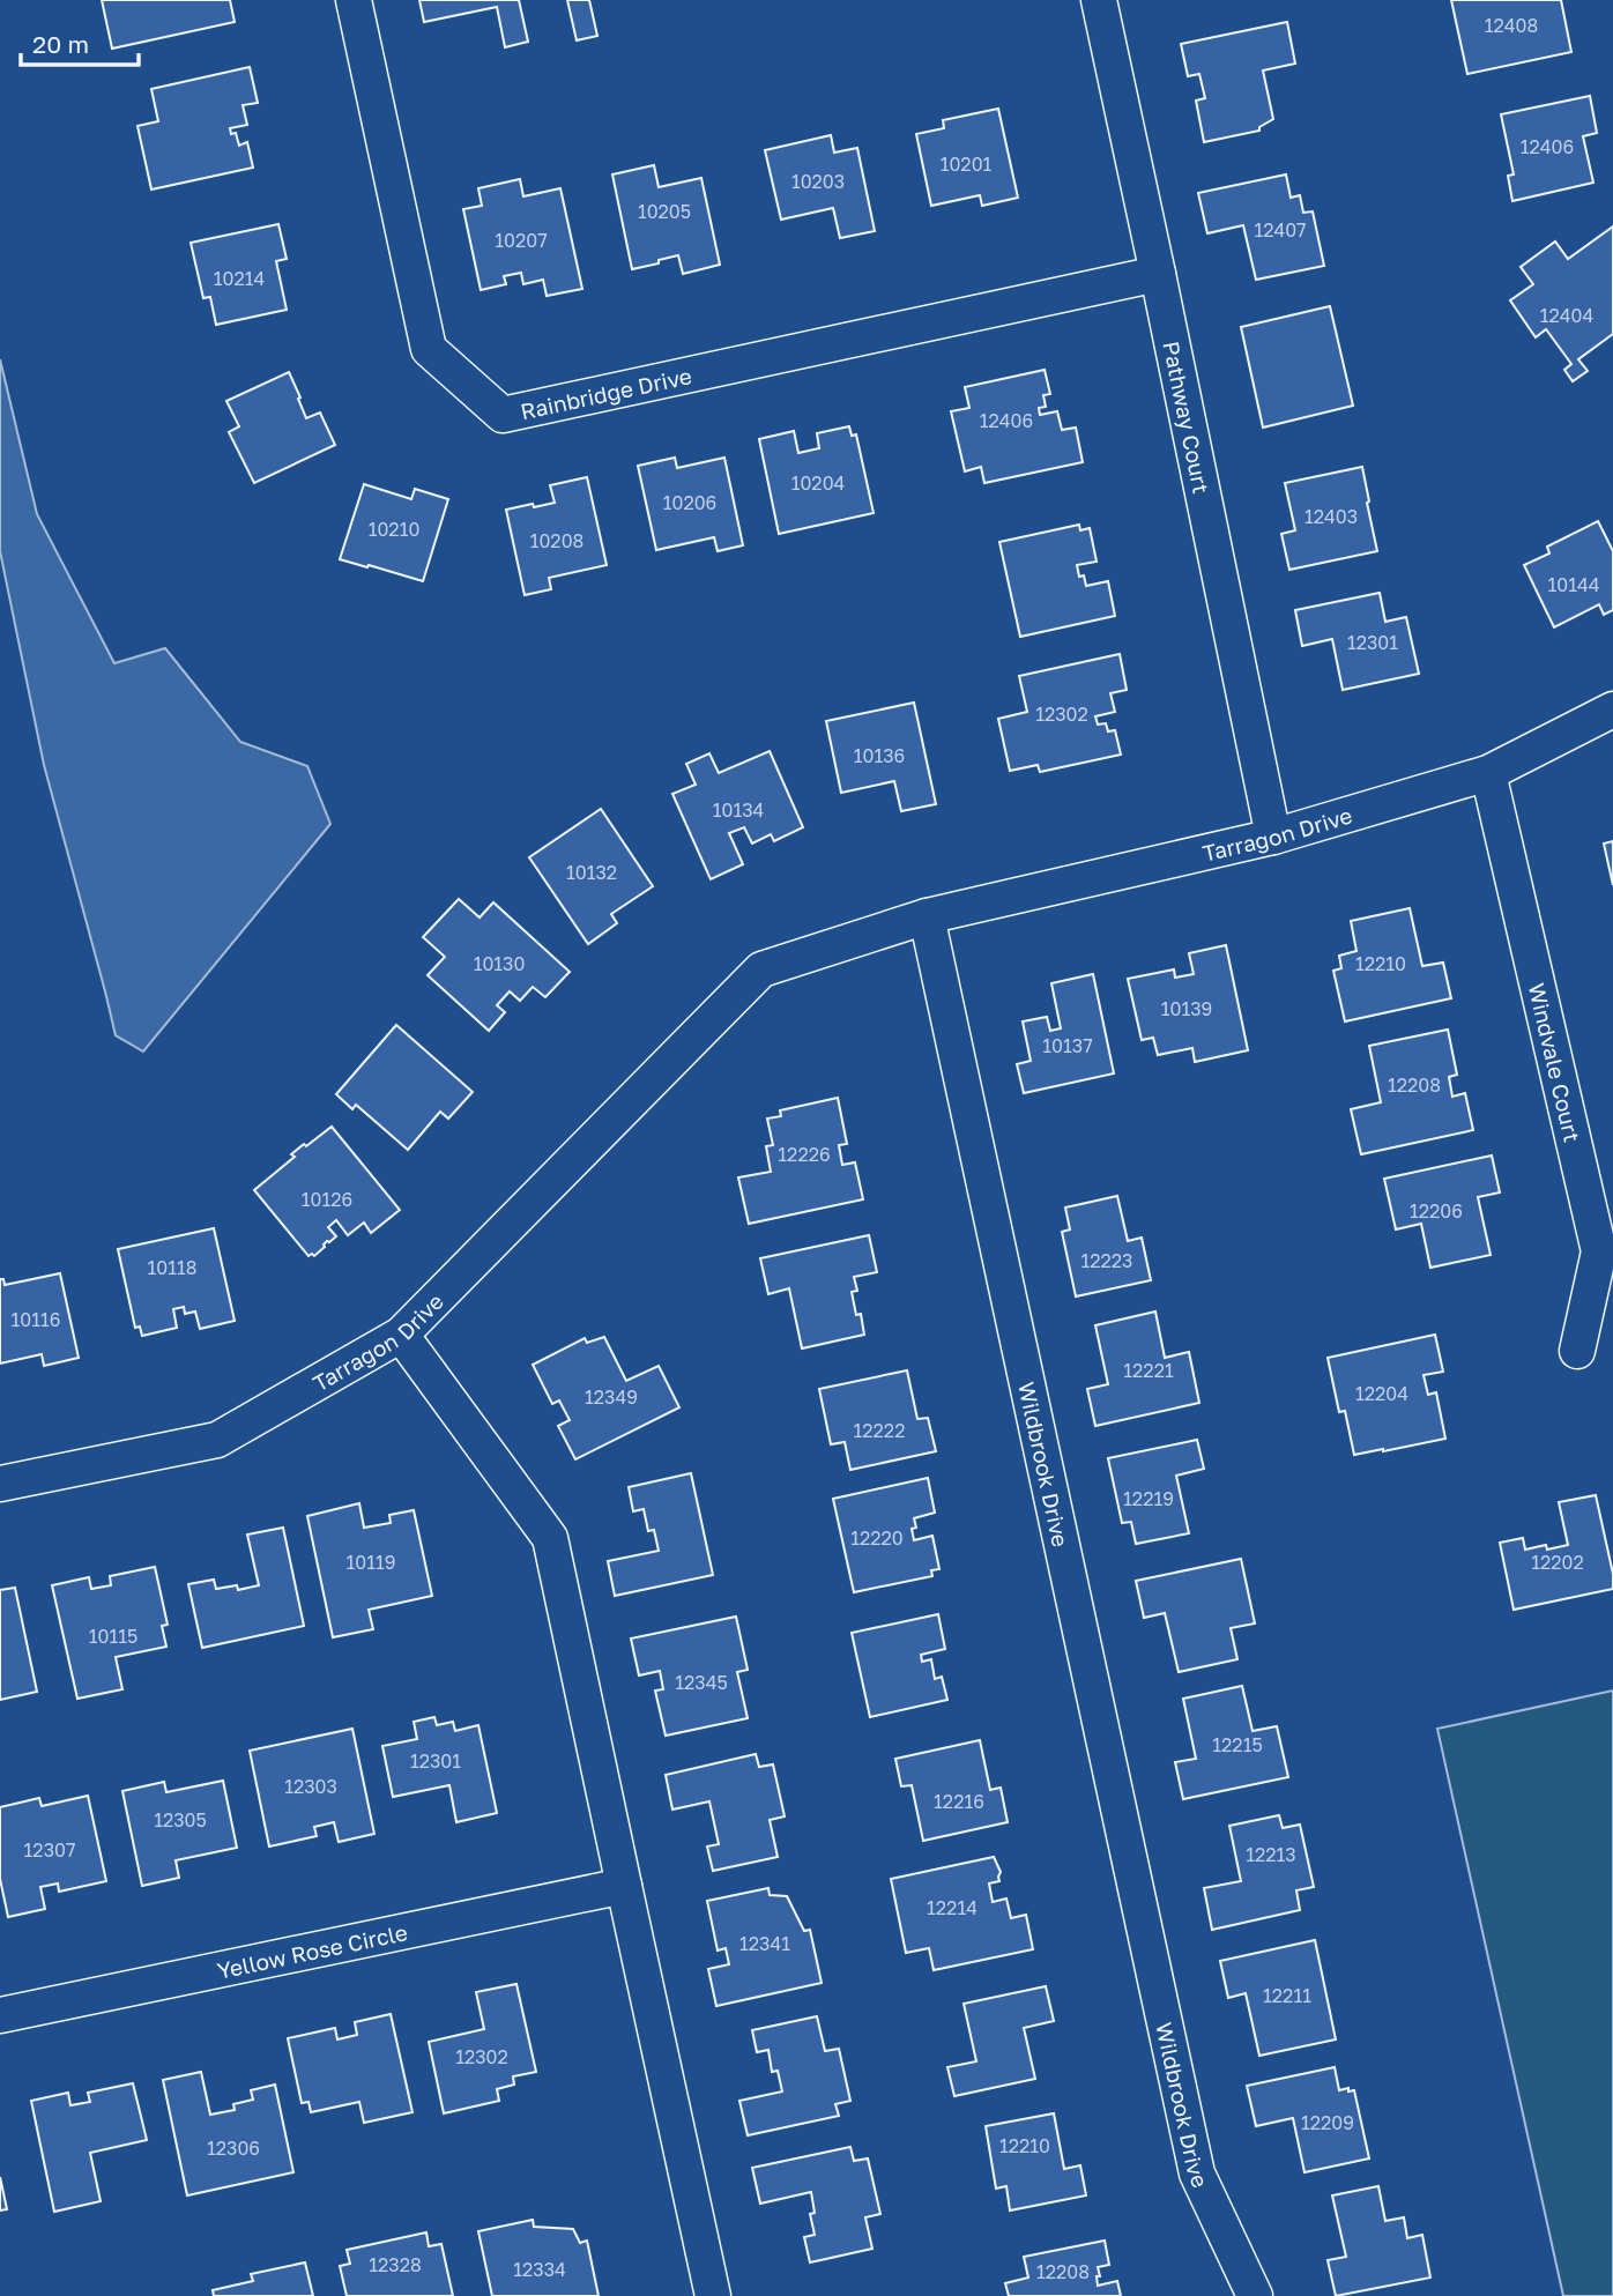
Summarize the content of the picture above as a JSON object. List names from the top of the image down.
{
  "streets": {
    "street": [
      "Rainbridge Drive",
      "Pathway Court",
      "Tarragon Drive",
      "Windvale Court",
      "Wildbrook Drive",
      "Yellow Rose Circle"
    ]
  },
  "crossings": [
    ["Rainbridge Drive", "Pathway Court"],
    ["Pathway Court", "Tarragon Drive"],
    ["Tarragon Drive", "Windvale Court"],
    ["Tarragon Drive", "Wildbrook Drive"]
  ],
  "house_numbers": [
    "12408",
    "12406",
    "10201",
    "10203",
    "10205",
    "12407",
    "10207",
    "10214",
    "12404",
    "12406",
    "10204",
    "10206",
    "12403",
    "10210",
    "10208",
    "10144",
    "12301",
    "12302",
    "10136",
    "10134",
    "10132",
    "10130",
    "12210",
    "10139",
    "10137",
    "12208",
    "12226",
    "10126",
    "12206",
    "12223",
    "10118",
    "10116",
    "12221",
    "12204",
    "12349",
    "12222",
    "12219",
    "12220",
    "10119",
    "12202",
    "10115",
    "12345",
    "12215",
    "12301",
    "12303",
    "12216",
    "12305",
    "12307",
    "12213",
    "12214",
    "12341",
    "12211",
    "12302",
    "12209",
    "12210",
    "12306",
    "12328",
    "12334",
    "12208"
  ],
  "scale_bar": "20 m"
}
